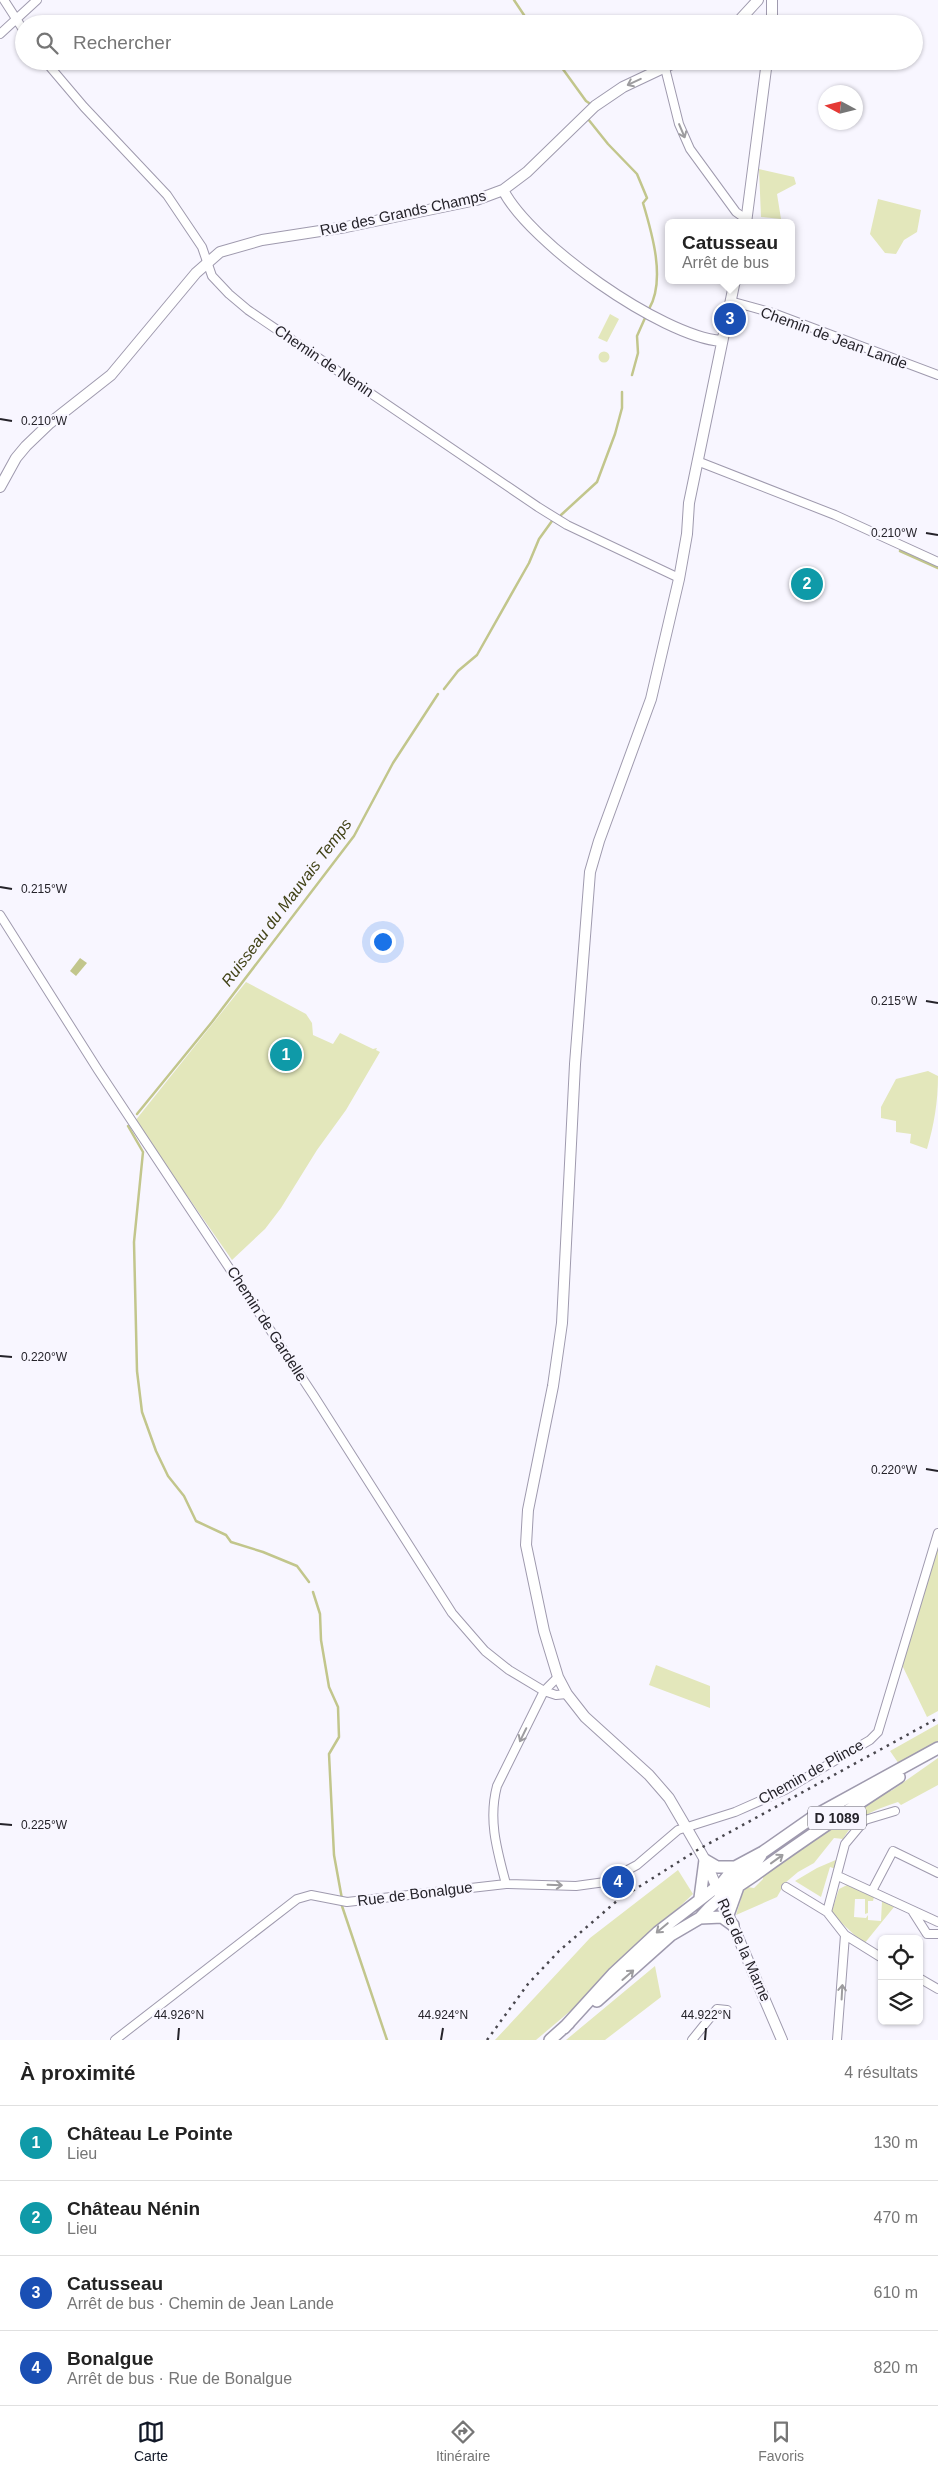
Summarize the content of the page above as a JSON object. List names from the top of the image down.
{
  "streets": {
    "main road": ["Rue des Grands Champs", "D 1089", "Rue de la Marne"],
    "street": [
      "Chemin de Jean Lande",
      "Chemin de Nenin",
      "Chemin de Gardelle",
      "Chemin de Plince",
      "Rue de Bonalgue"
    ]
  },
  "crossings": [
    ["Rue des Grands Champs", "Chemin de Nenin"],
    ["Chemin de Jean Lande", "Rue de la Marne"],
    ["Chemin de Nenin", "Rue de la Marne"],
    ["Chemin de Gardelle", "Rue de la Marne"],
    ["Chemin de Plince", "Rue de Bonalgue"],
    ["Chemin de Plince", "Rue de la Marne"],
    ["D 1089", "Rue de la Marne"],
    ["Rue de Bonalgue", "Rue de la Marne"]
  ],
  "one_way": ["Rue des Grands Champs"],
  "water": ["Ruisseau du Mauvais Temps"],
  "north": "left",
  "page": {
    "search": "Rechercher",
    "popup": ["Catusseau", "Arrêt de bus"],
    "pins": [
      "3",
      "2",
      "1",
      "4"
    ],
    "heading": ["À proximité", "4 résultats"],
    "list": [
      {
        "mark": "1",
        "name": "Château Le Pointe",
        "note": "Lieu",
        "value": "130 m"
      },
      {
        "mark": "2",
        "name": "Château Nénin",
        "note": "Lieu",
        "value": "470 m"
      },
      {
        "mark": "3",
        "name": "Catusseau",
        "note": "Arrêt de bus · Chemin de Jean Lande",
        "value": "610 m"
      },
      {
        "mark": "4",
        "name": "Bonalgue",
        "note": "Arrêt de bus · Rue de Bonalgue",
        "value": "820 m"
      }
    ],
    "nav": ["Carte", "Itinéraire", "Favoris"]
  },
  "coordinates": [
    "0.210°W",
    "0.215°W",
    "0.220°W",
    "0.225°W",
    "44.926°N",
    "44.924°N",
    "44.922°N"
  ]
}
